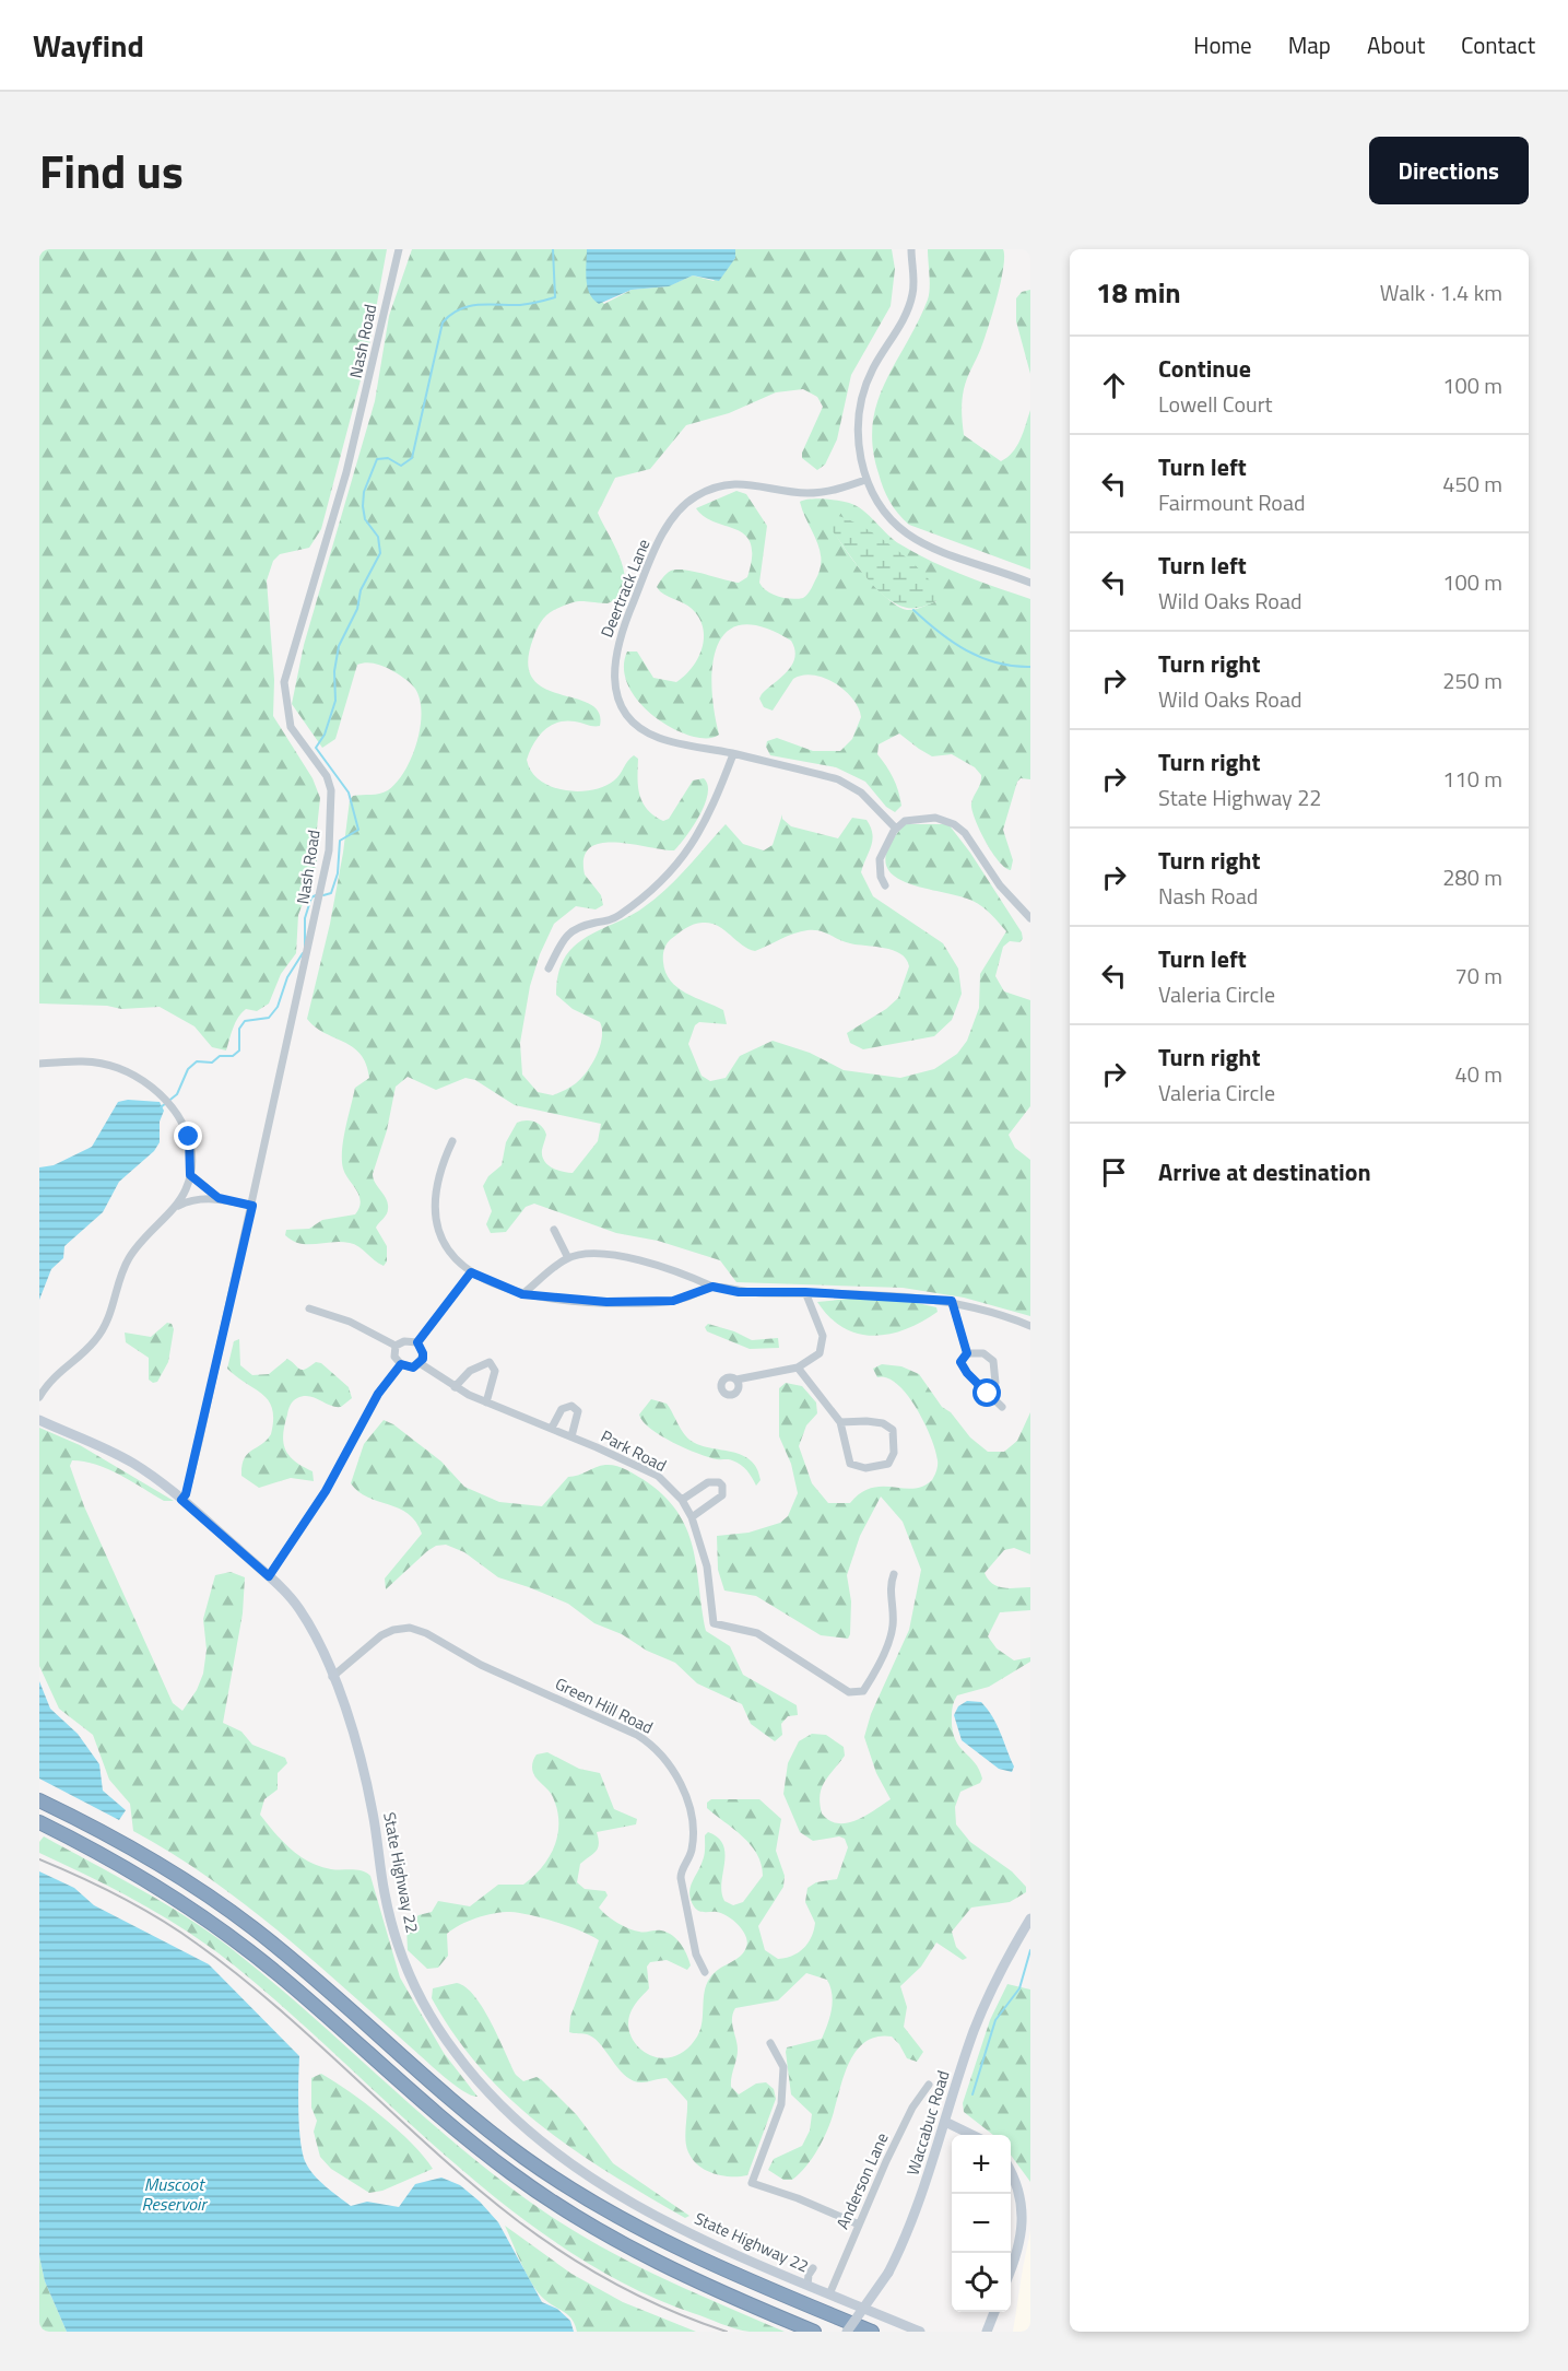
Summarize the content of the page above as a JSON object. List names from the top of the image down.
{
  "streets": {
    "main road": ["State Highway 22", "Waccabuc Road"],
    "street": [
      "Nash Road",
      "Deertrack Lane",
      "Park Road",
      "Green Hill Road",
      "Anderson Lane"
    ]
  },
  "crossings": [
    ["Nash Road", "State Highway 22"],
    ["Green Hill Road", "State Highway 22"],
    ["State Highway 22", "Anderson Lane"]
  ],
  "water": ["Muscoot Reservoir"],
  "page": {
    "header": "Wayfind",
    "nav": [
      "Home",
      "Map",
      "About",
      "Contact"
    ],
    "title": "Find us",
    "buttons": "Directions",
    "heading": ["18 min", "Walk · 1.4 km"],
    "list": [
      ["Continue", "Lowell Court", "100 m"],
      ["Turn left", "Fairmount Road", "450 m"],
      ["Turn left", "Wild Oaks Road", "100 m"],
      ["Turn right", "Wild Oaks Road", "250 m"],
      ["Turn right", "State Highway 22", "110 m"],
      ["Turn right", "Nash Road", "280 m"],
      ["Turn left", "Valeria Circle", "70 m"],
      ["Turn right", "Valeria Circle", "40 m"],
      "Arrive at destination"
    ],
    "map_buttons": ["+", "−"]
  }
}
